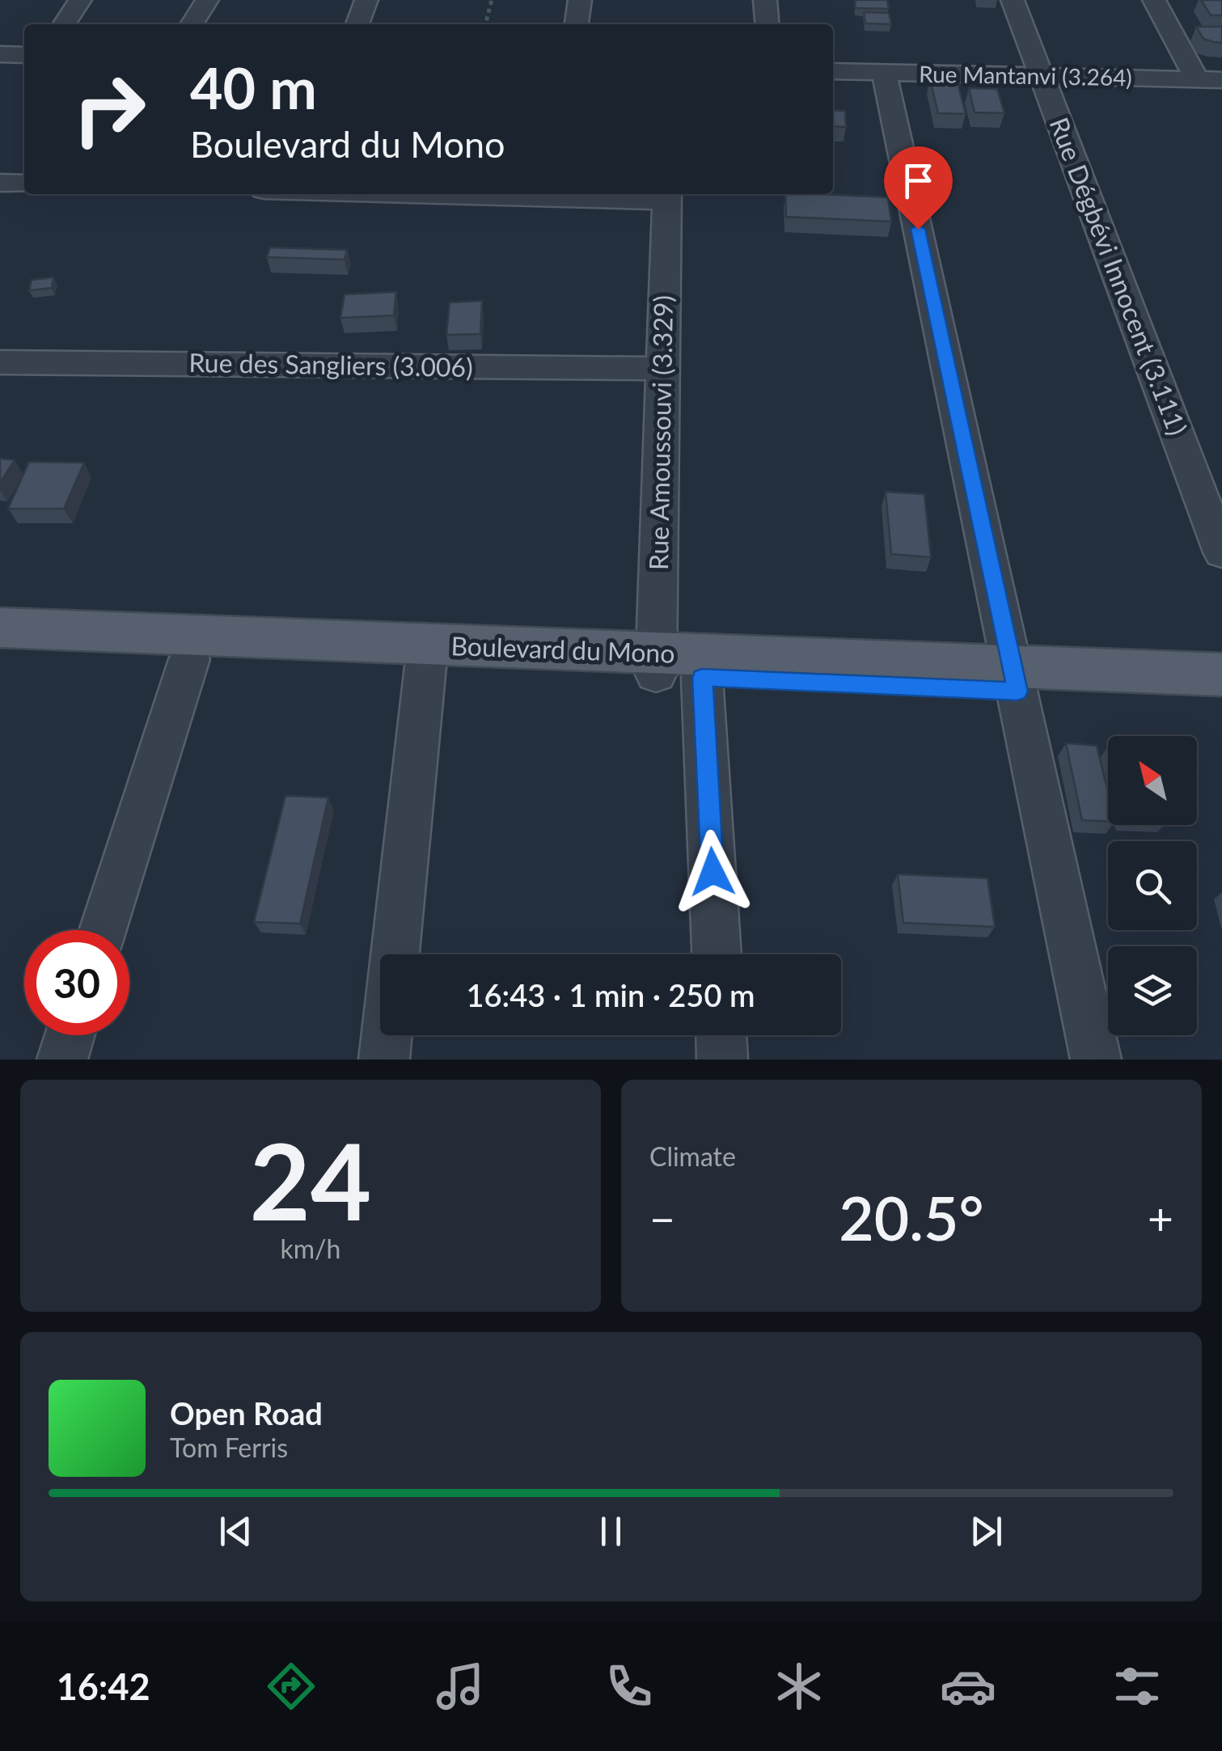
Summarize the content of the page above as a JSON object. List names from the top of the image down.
{
  "streets": {
    "main road": ["Boulevard du Mono"],
    "street": [
      "Rue Mantanvi (3.264)",
      "Rue Dégbévi Innocent (3.111)",
      "Rue des Sangliers (3.006)",
      "Rue Amoussouvi (3.329)"
    ]
  },
  "crossings": [
    ["Rue Mantanvi (3.264)", "Rue Dégbévi Innocent (3.111)"],
    ["Rue des Sangliers (3.006)", "Rue Amoussouvi (3.329)"],
    ["Rue Amoussouvi (3.329)", "Boulevard du Mono"]
  ],
  "north": "top left",
  "page": {
    "turn": ["40 m", "Boulevard du Mono"],
    "limit": "30",
    "trip": "16:43 · 1 min · 250 m",
    "tile": [
      ["24", "km/h"],
      "Climate"
    ],
    "heat": ["−", "20.5°", "+"],
    "song": ["Open Road", "Tom Ferris"],
    "tabs": "16:42"
  }
}
